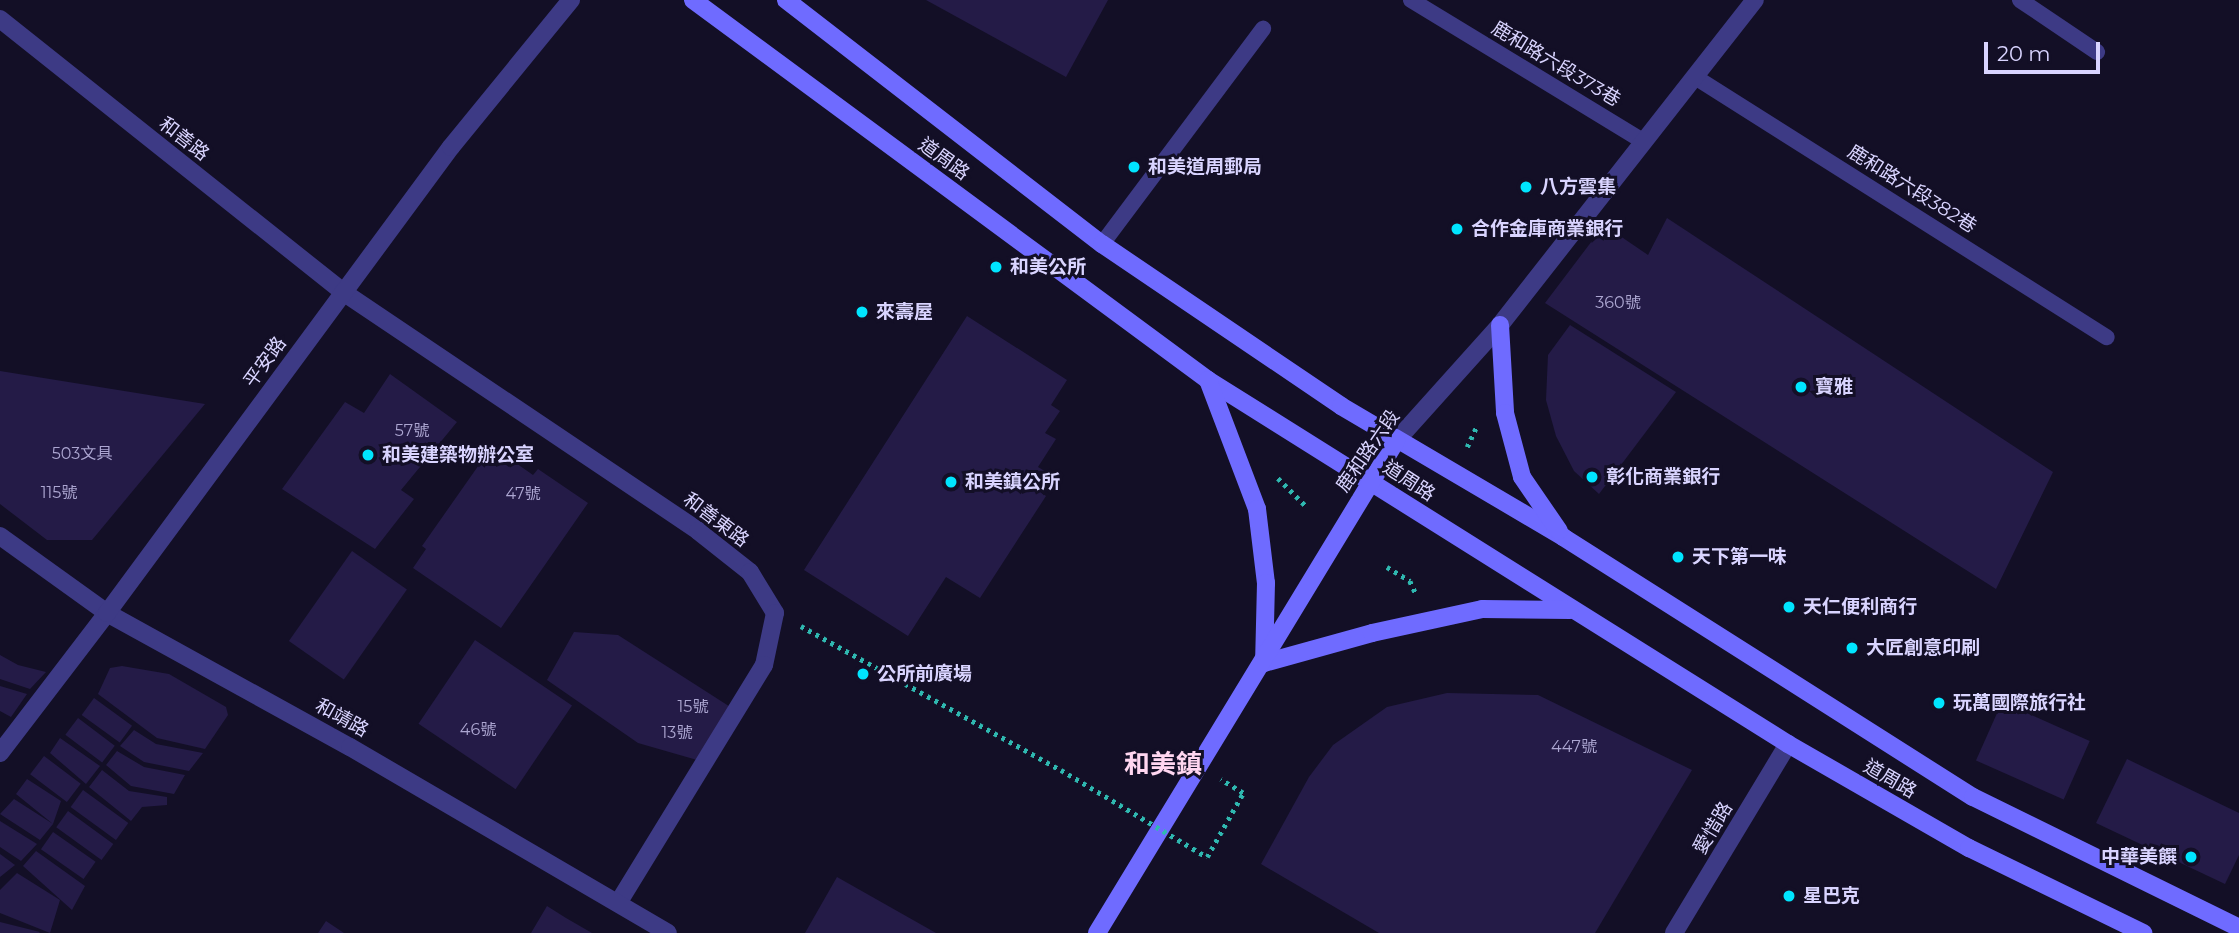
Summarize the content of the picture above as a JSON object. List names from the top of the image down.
{
  "streets": {
    "main road": ["道周路", "鹿和路六段"],
    "street": [
      "和善路",
      "平安路",
      "和善東路",
      "和靖路",
      "愛惜路"
    ],
    "lane": ["鹿和路六段373巷", "鹿和路六段382巷"]
  },
  "crossings": [
    ["鹿和路六段373巷", "鹿和路六段"],
    ["和善路", "平安路"],
    ["和善路", "和善東路"],
    ["道周路", "鹿和路六段"],
    ["道周路", "愛惜路"],
    ["鹿和路六段382巷", "鹿和路六段"],
    ["平安路", "和善東路"],
    ["平安路", "和靖路"]
  ],
  "districts": ["和美鎮"],
  "places": [
    "和美道周郵局",
    "八方雲集",
    "合作金庫商業銀行",
    "和美公所",
    "來壽屋",
    "寶雅",
    "和美建築物辦公室",
    "彰化商業銀行",
    "和美鎮公所",
    "天下第一味",
    "天仁便利商行",
    "大匠創意印刷",
    "公所前廣場",
    "玩萬國際旅行社",
    "中華美饌",
    "星巴克"
  ],
  "house_numbers": [
    "360號",
    "57號",
    "503文具",
    "115號",
    "47號",
    "15號",
    "46號",
    "13號",
    "447號"
  ],
  "scale_bar": "20 m"
}
